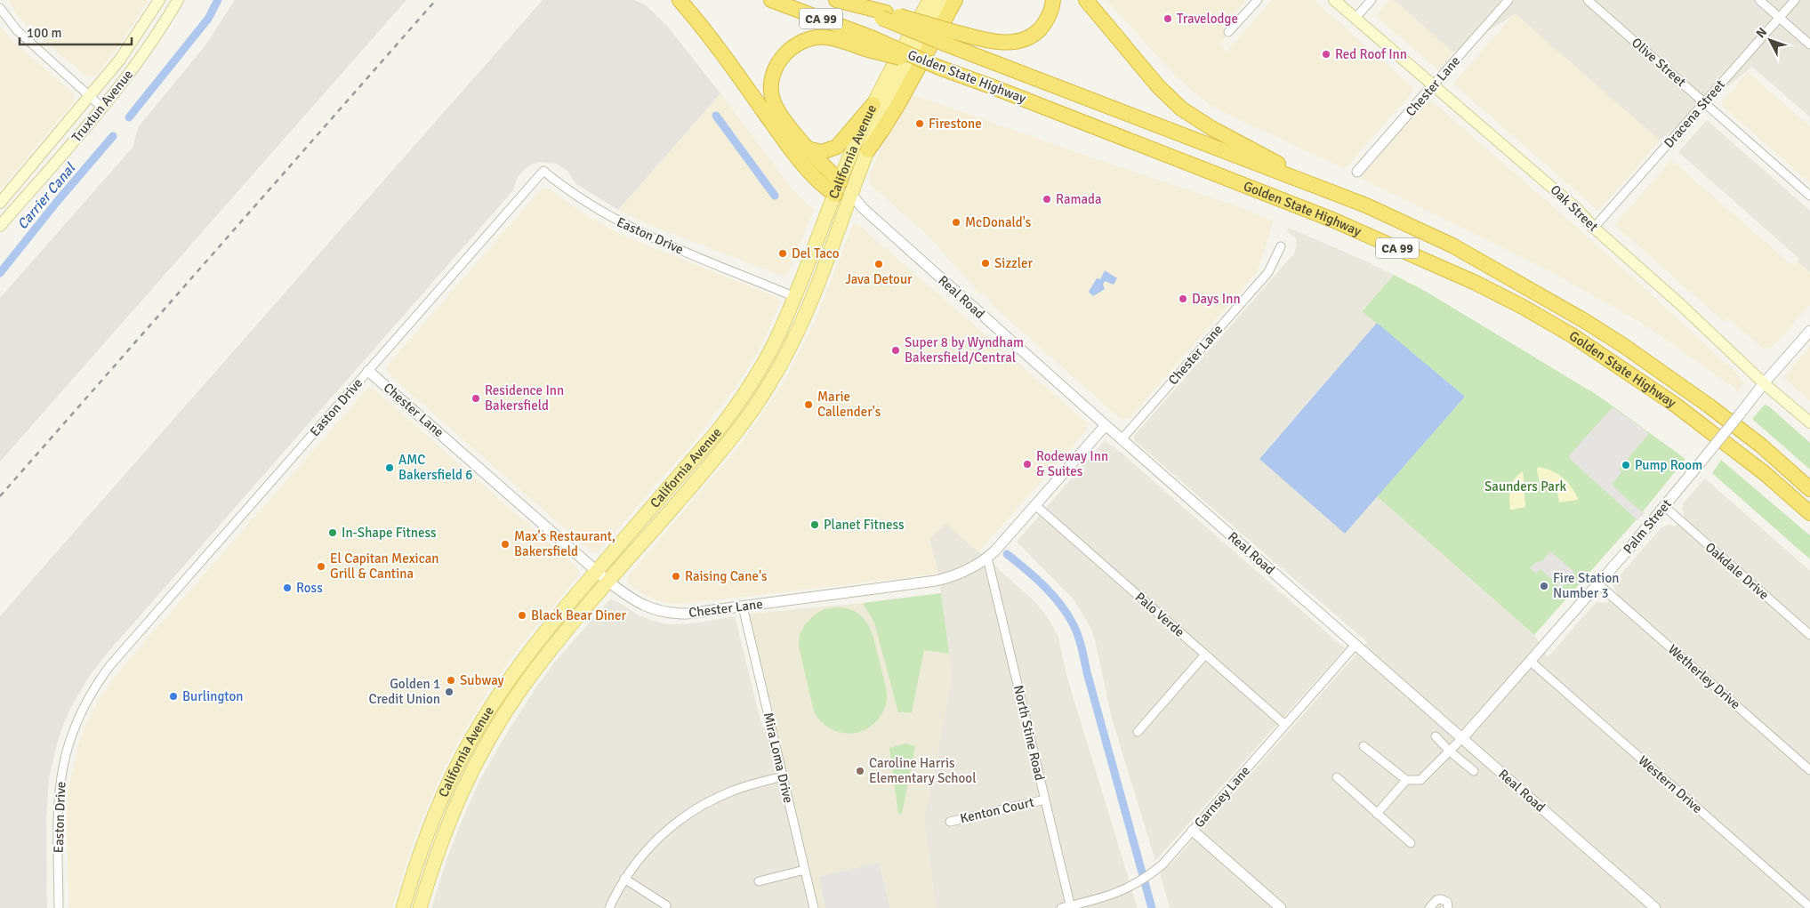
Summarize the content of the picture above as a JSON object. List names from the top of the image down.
{
  "streets": {
    "highway": ["CA 99", "Golden State Highway"],
    "main road": ["Truxtun Avenue", "California Avenue", "Oak Street"],
    "street": [
      "Olive Street",
      "Chester Lane",
      "Dracena Street",
      "Easton Drive",
      "Real Road",
      "Palm Street",
      "Oakdale Drive",
      "Palo Verde",
      "Wetherley Drive",
      "North Stine Road",
      "Mira Loma Drive",
      "Western Drive",
      "Garnsey Lane",
      "Kenton Court"
    ]
  },
  "crossings": [
    ["CA 99", "Golden State Highway"],
    ["Olive Street", "Dracena Street"],
    ["Chester Lane", "California Avenue"],
    ["Chester Lane", "Oak Street"],
    ["Chester Lane", "Easton Drive"],
    ["Chester Lane", "Real Road"],
    ["Chester Lane", "Palo Verde"],
    ["Chester Lane", "North Stine Road"],
    ["Chester Lane", "Mira Loma Drive"],
    ["Dracena Street", "Oak Street"],
    ["California Avenue", "Easton Drive"],
    ["California Avenue", "Real Road"],
    ["Oak Street", "Palm Street"],
    ["Real Road", "Palm Street"],
    ["Real Road", "Garnsey Lane"],
    ["Palm Street", "Oakdale Drive"],
    ["Palm Street", "Wetherley Drive"],
    ["Palm Street", "Western Drive"],
    ["Palo Verde", "Garnsey Lane"],
    ["North Stine Road", "Garnsey Lane"],
    ["North Stine Road", "Kenton Court"]
  ],
  "water": ["Carrier Canal"],
  "parks": ["Saunders Park"],
  "places": [
    "Travelodge",
    "Red Roof Inn",
    "Firestone",
    "Ramada",
    "McDonald's",
    "Del Taco",
    "Sizzler",
    "Java Detour",
    "Days Inn",
    "Super 8 by Wyndham Bakersfield/Central",
    "Residence Inn Bakersfield",
    "Marie Callender's",
    "Rodeway Inn & Suites",
    "Pump Room",
    "AMC Bakersfield 6",
    "Planet Fitness",
    "In-Shape Fitness",
    "Max's Restaurant, Bakersfield",
    "El Capitan Mexican Grill & Cantina",
    "Raising Cane's",
    "Fire Station Number 3",
    "Ross",
    "Black Bear Diner",
    "Subway",
    "Golden 1 Credit Union",
    "Burlington",
    "Caroline Harris Elementary School"
  ],
  "scale_bar": "100 m",
  "north": "top left"
}
